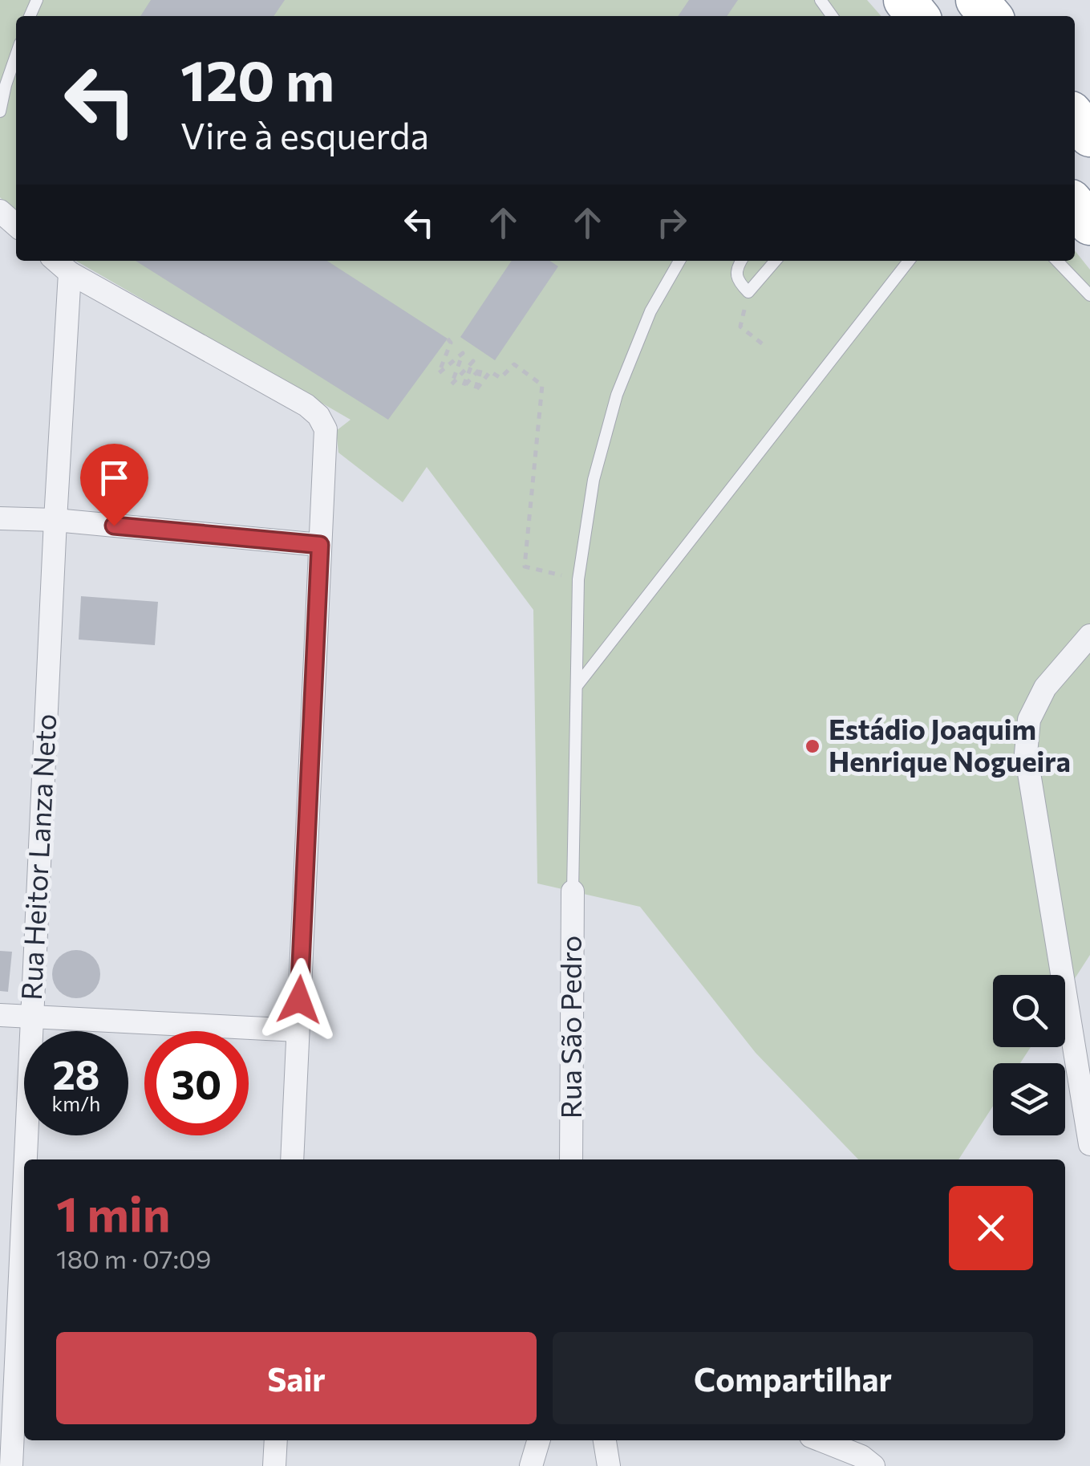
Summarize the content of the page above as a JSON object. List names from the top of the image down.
{
  "streets": {
    "street": ["Rua Heitor Lanza Neto", "Rua São Pedro"]
  },
  "places": ["Estádio Joaquim Henrique Nogueira"],
  "page": {
    "turn": ["120 m", "Vire à esquerda"],
    "speed": "28 km/h",
    "limit": "30",
    "heading": ["1 min", "180 m · 07:09"],
    "buttons": ["Sair", "Compartilhar"]
  }
}
